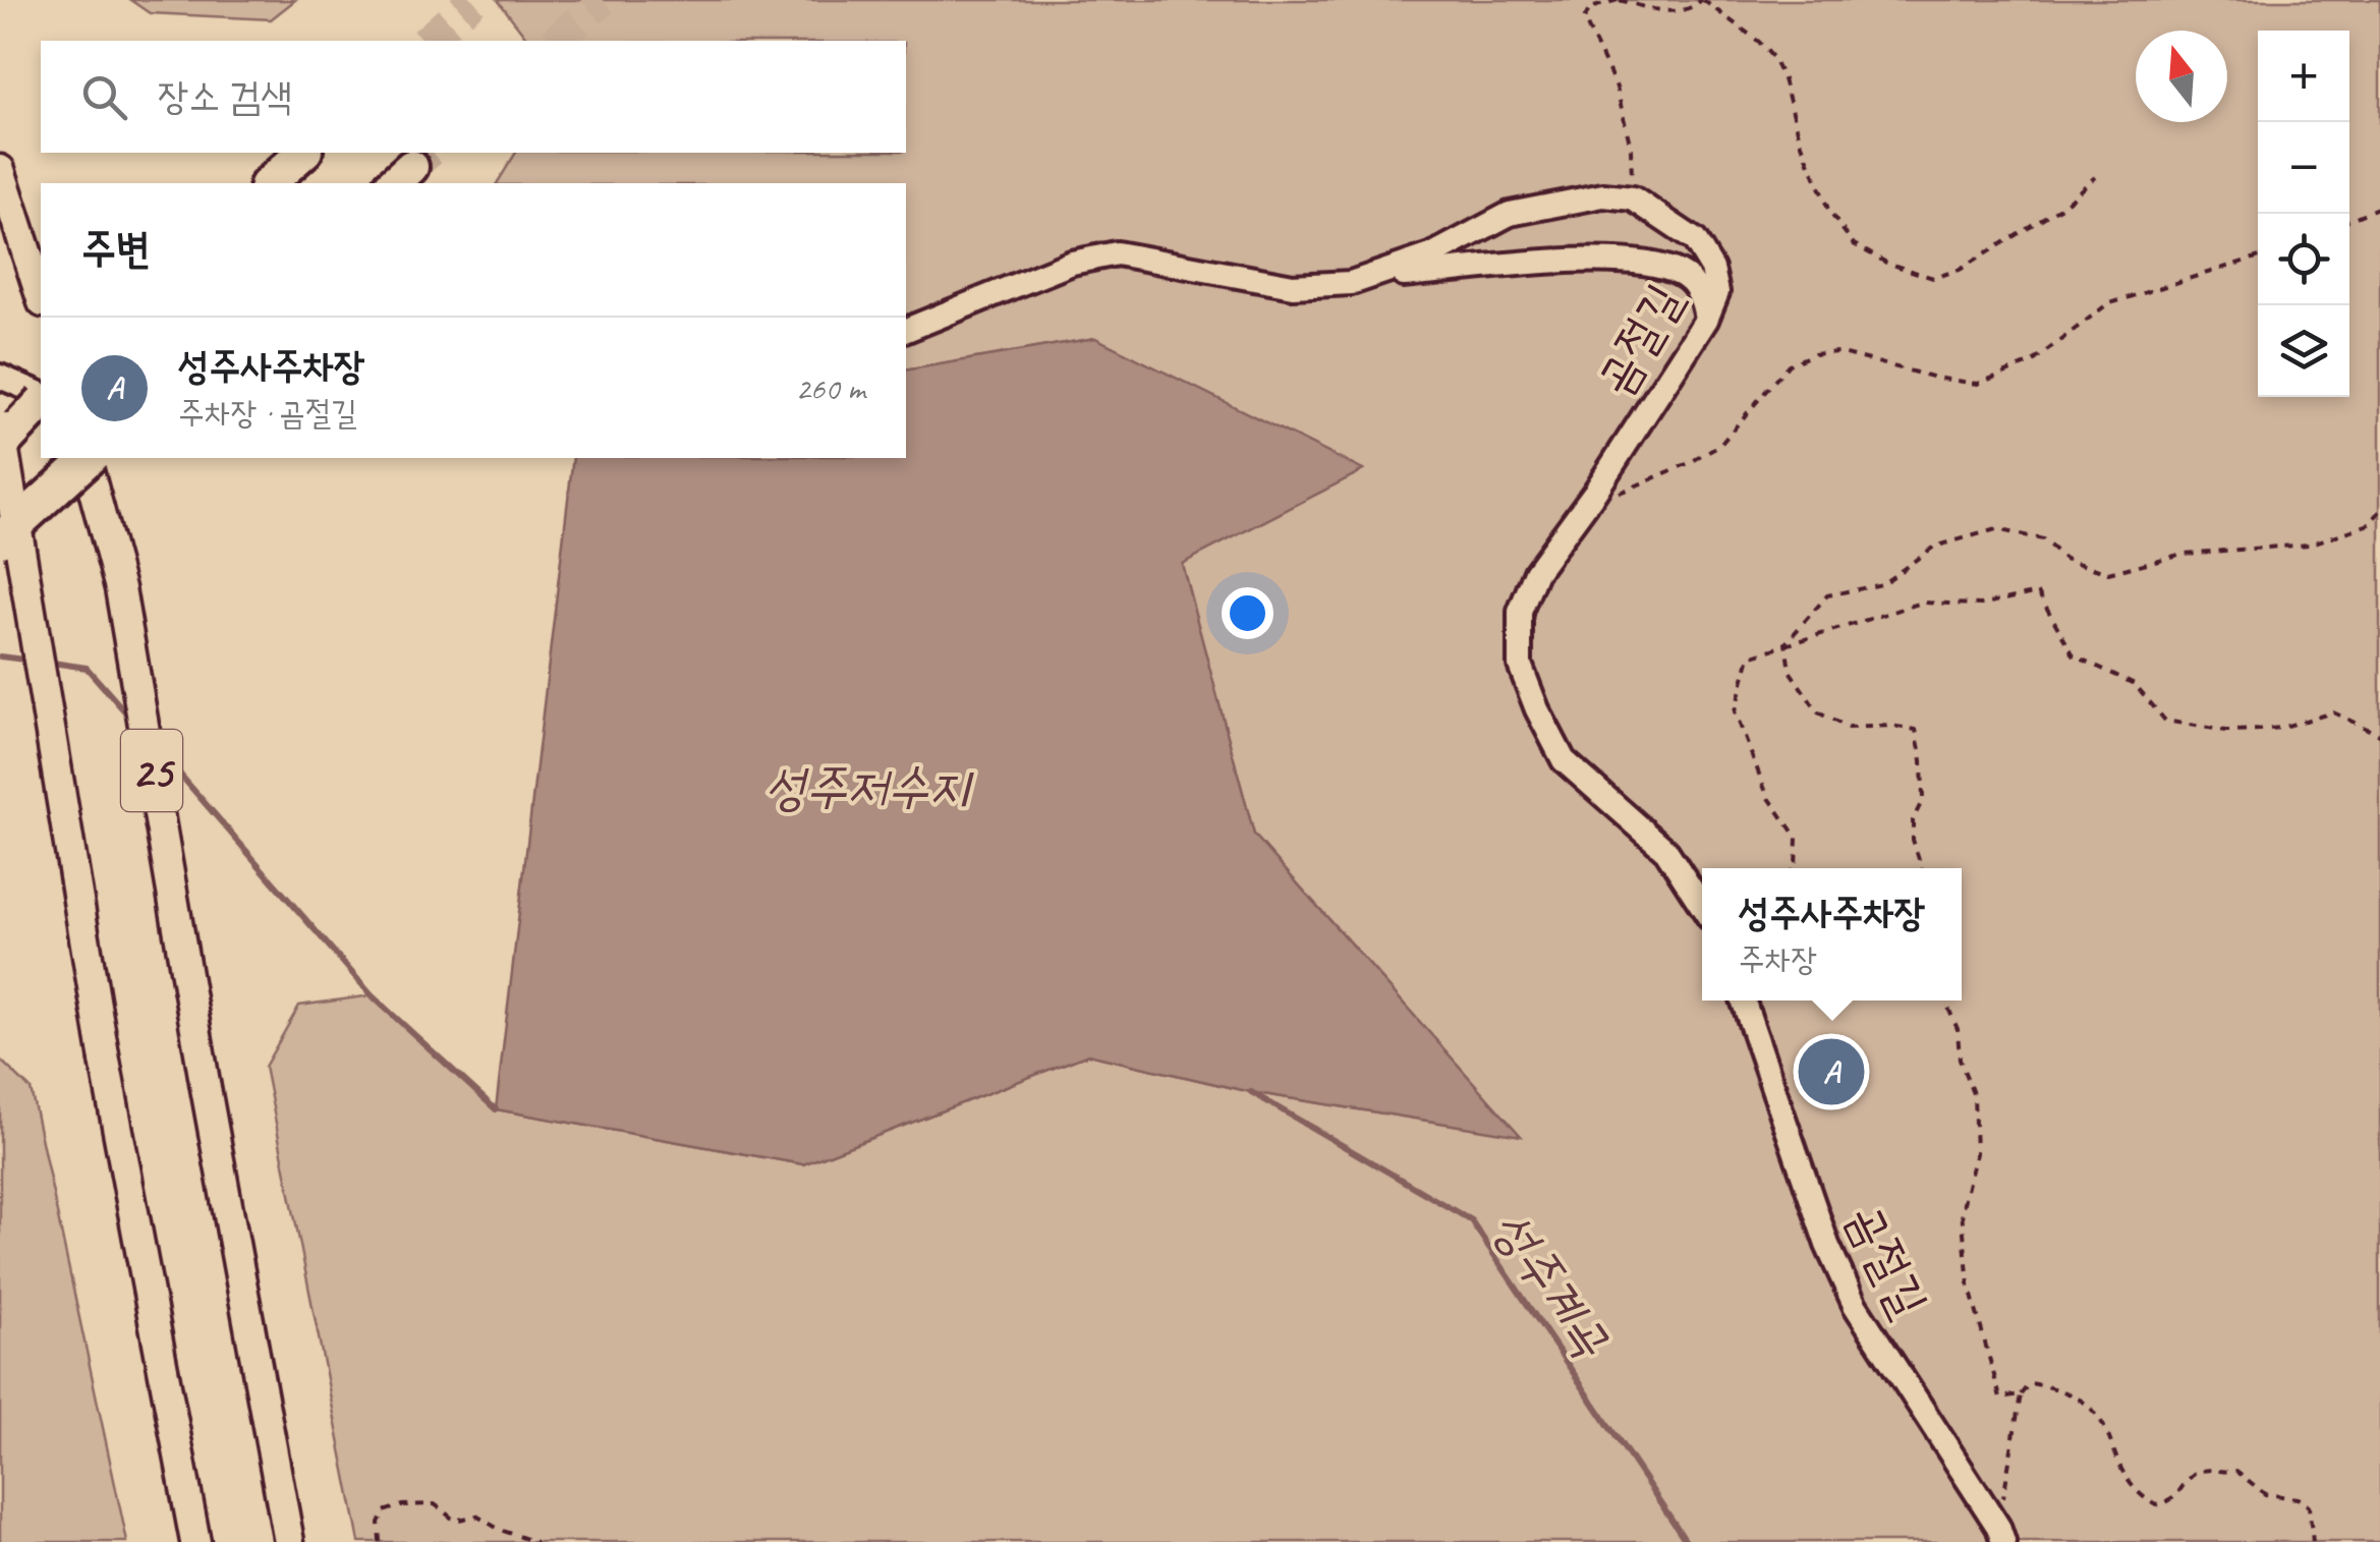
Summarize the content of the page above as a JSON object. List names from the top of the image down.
{
  "streets": {
    "main road": ["25"],
    "street": ["곰절길"]
  },
  "water": ["성주저수지", "성주계곡"],
  "north": "top",
  "page": {
    "map_buttons": ["+", "−"],
    "search": "장소 검색",
    "heading": "주변",
    "list": [
      {
        "mark": "A",
        "name": "성주사주차장",
        "note": "주차장 · 곰절길",
        "value": "260 m"
      }
    ],
    "popup": ["성주사주차장", "주차장"],
    "pins": "A"
  }
}
